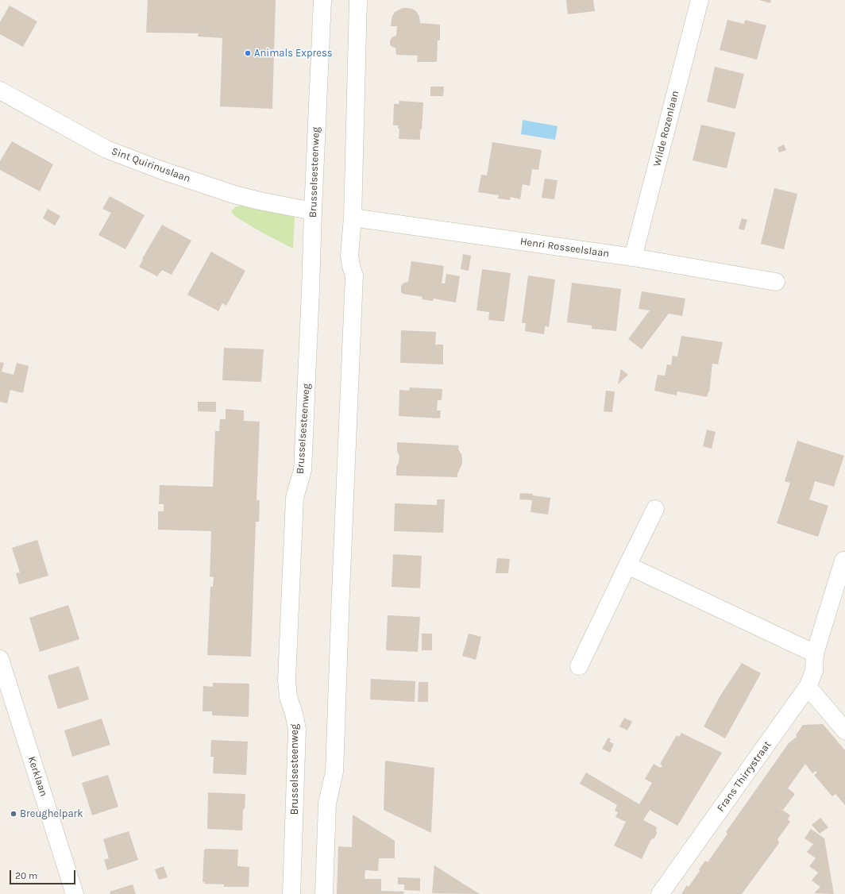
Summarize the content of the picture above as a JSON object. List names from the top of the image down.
{
  "streets": {
    "street": [
      "Wilde Rozenlaan",
      "Sint Quirinuslaan",
      "Brusselsesteenweg",
      "Henri Rosseelslaan",
      "Kerklaan",
      "Frans Thirrystraat"
    ]
  },
  "crossings": [
    ["Wilde Rozenlaan", "Henri Rosseelslaan"],
    ["Sint Quirinuslaan", "Brusselsesteenweg"]
  ],
  "places": ["Animals Express", "Breughelpark"],
  "scale_bar": "20 m"
}
